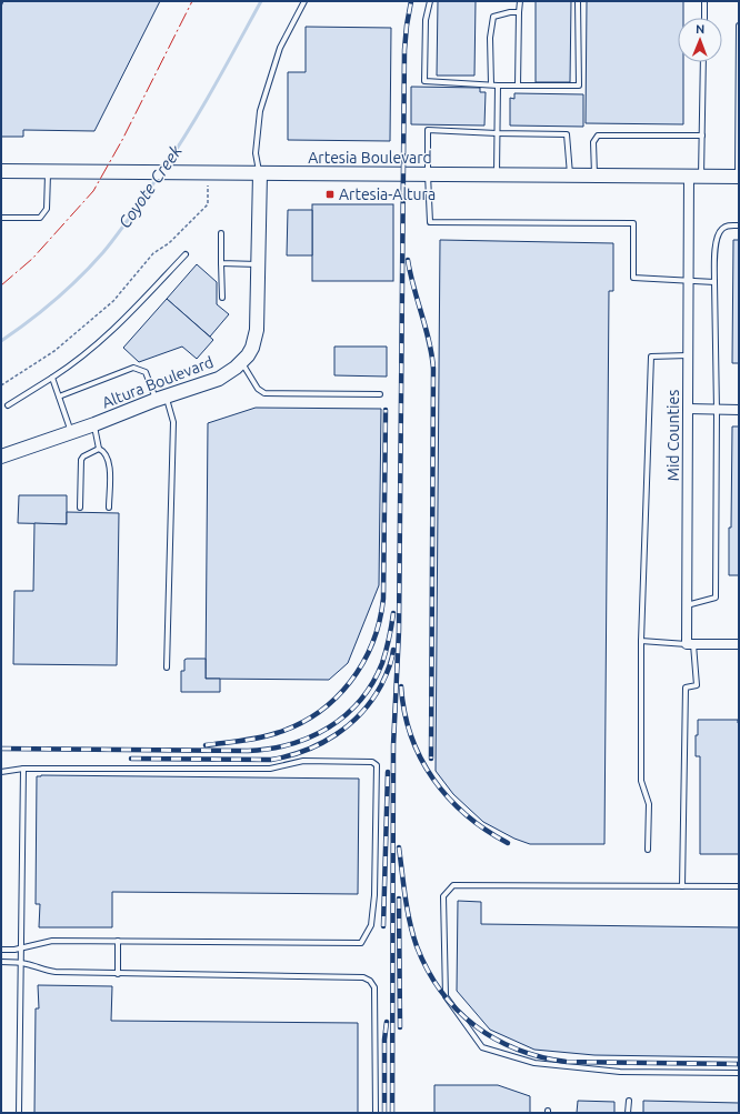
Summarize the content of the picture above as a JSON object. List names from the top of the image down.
{
  "streets": {
    "main road": ["Artesia Boulevard", "Altura Boulevard"],
    "street": ["Mid Counties"]
  },
  "crossings": [
    ["Artesia Boulevard", "Altura Boulevard"],
    ["Artesia Boulevard", "Mid Counties"]
  ],
  "water": ["Coyote Creek"],
  "places": {
    "transit": ["Artesia-Altura"]
  },
  "north": "top"
}
